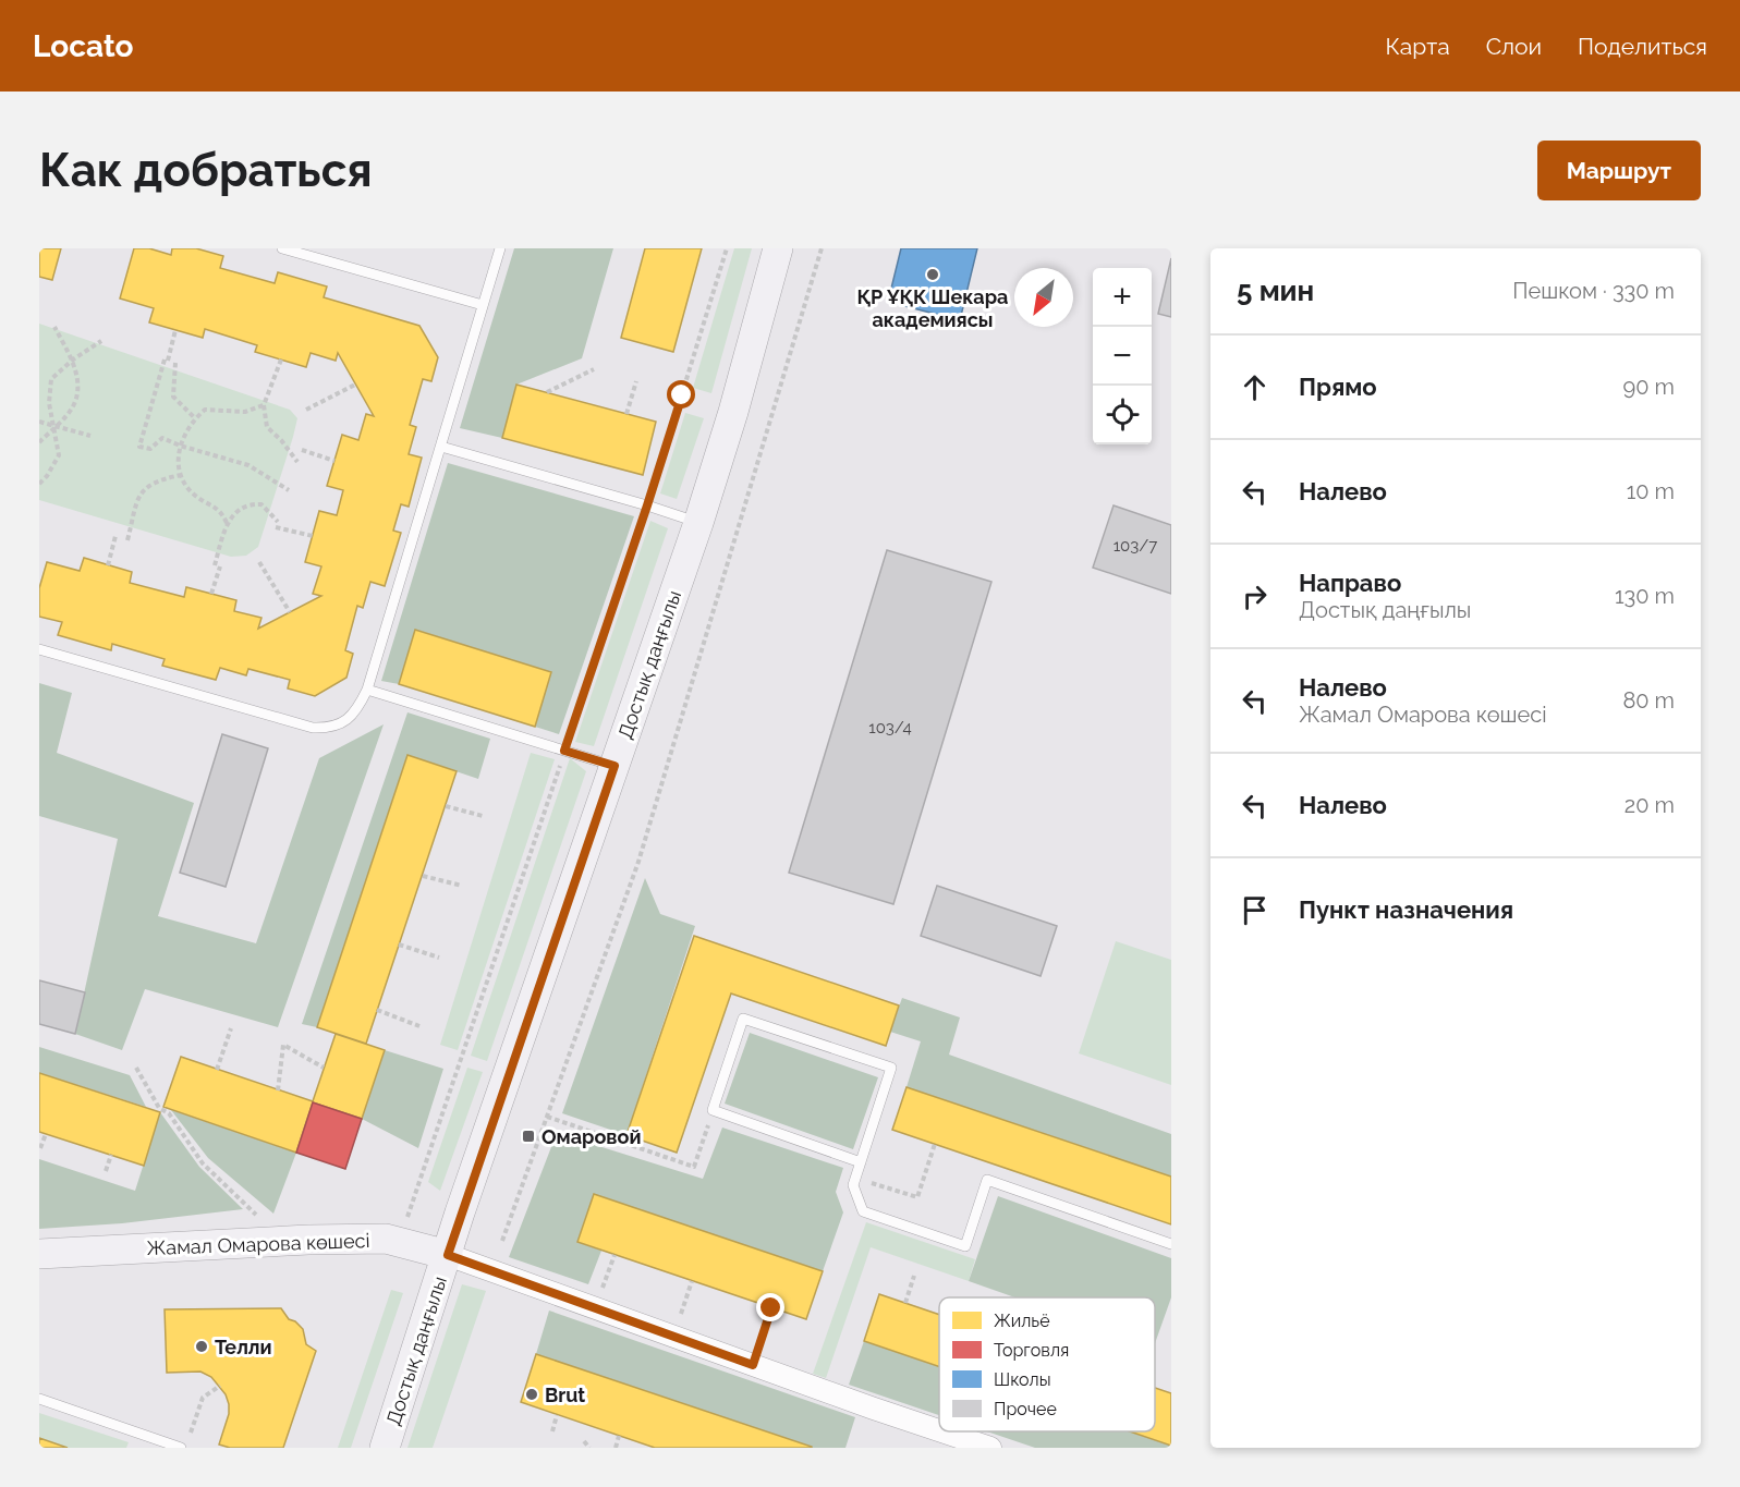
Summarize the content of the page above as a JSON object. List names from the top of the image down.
{
  "streets": {
    "main road": ["Достық даңғылы", "Жамал Омарова көшесі"]
  },
  "crossings": [
    ["Достық даңғылы", "Жамал Омарова көшесі"]
  ],
  "places": {
    "other": ["ҚР ҰҚК Шекара академиясы", "Телли", "Brut"],
    "transit": ["Омаровой"]
  },
  "house_numbers": ["103/7", "103/4"],
  "legend": [
    "Жильё",
    "Торговля",
    "Школы",
    "Прочее"
  ],
  "north": "bottom left",
  "page": {
    "header": "Locato",
    "nav": ["Карта", "Слои", "Поделиться"],
    "buttons": "Маршрут",
    "title": "Как добраться",
    "heading": ["5 мин", "Пешком · 330 m"],
    "map_buttons": ["+", "−"],
    "list": [
      ["Прямо", "90 m"],
      ["Налево", "10 m"],
      ["Направо", "Достық даңғылы", "130 m"],
      ["Налево", "Жамал Омарова көшесі", "80 m"],
      ["Налево", "20 m"],
      "Пункт назначения"
    ]
  }
}
